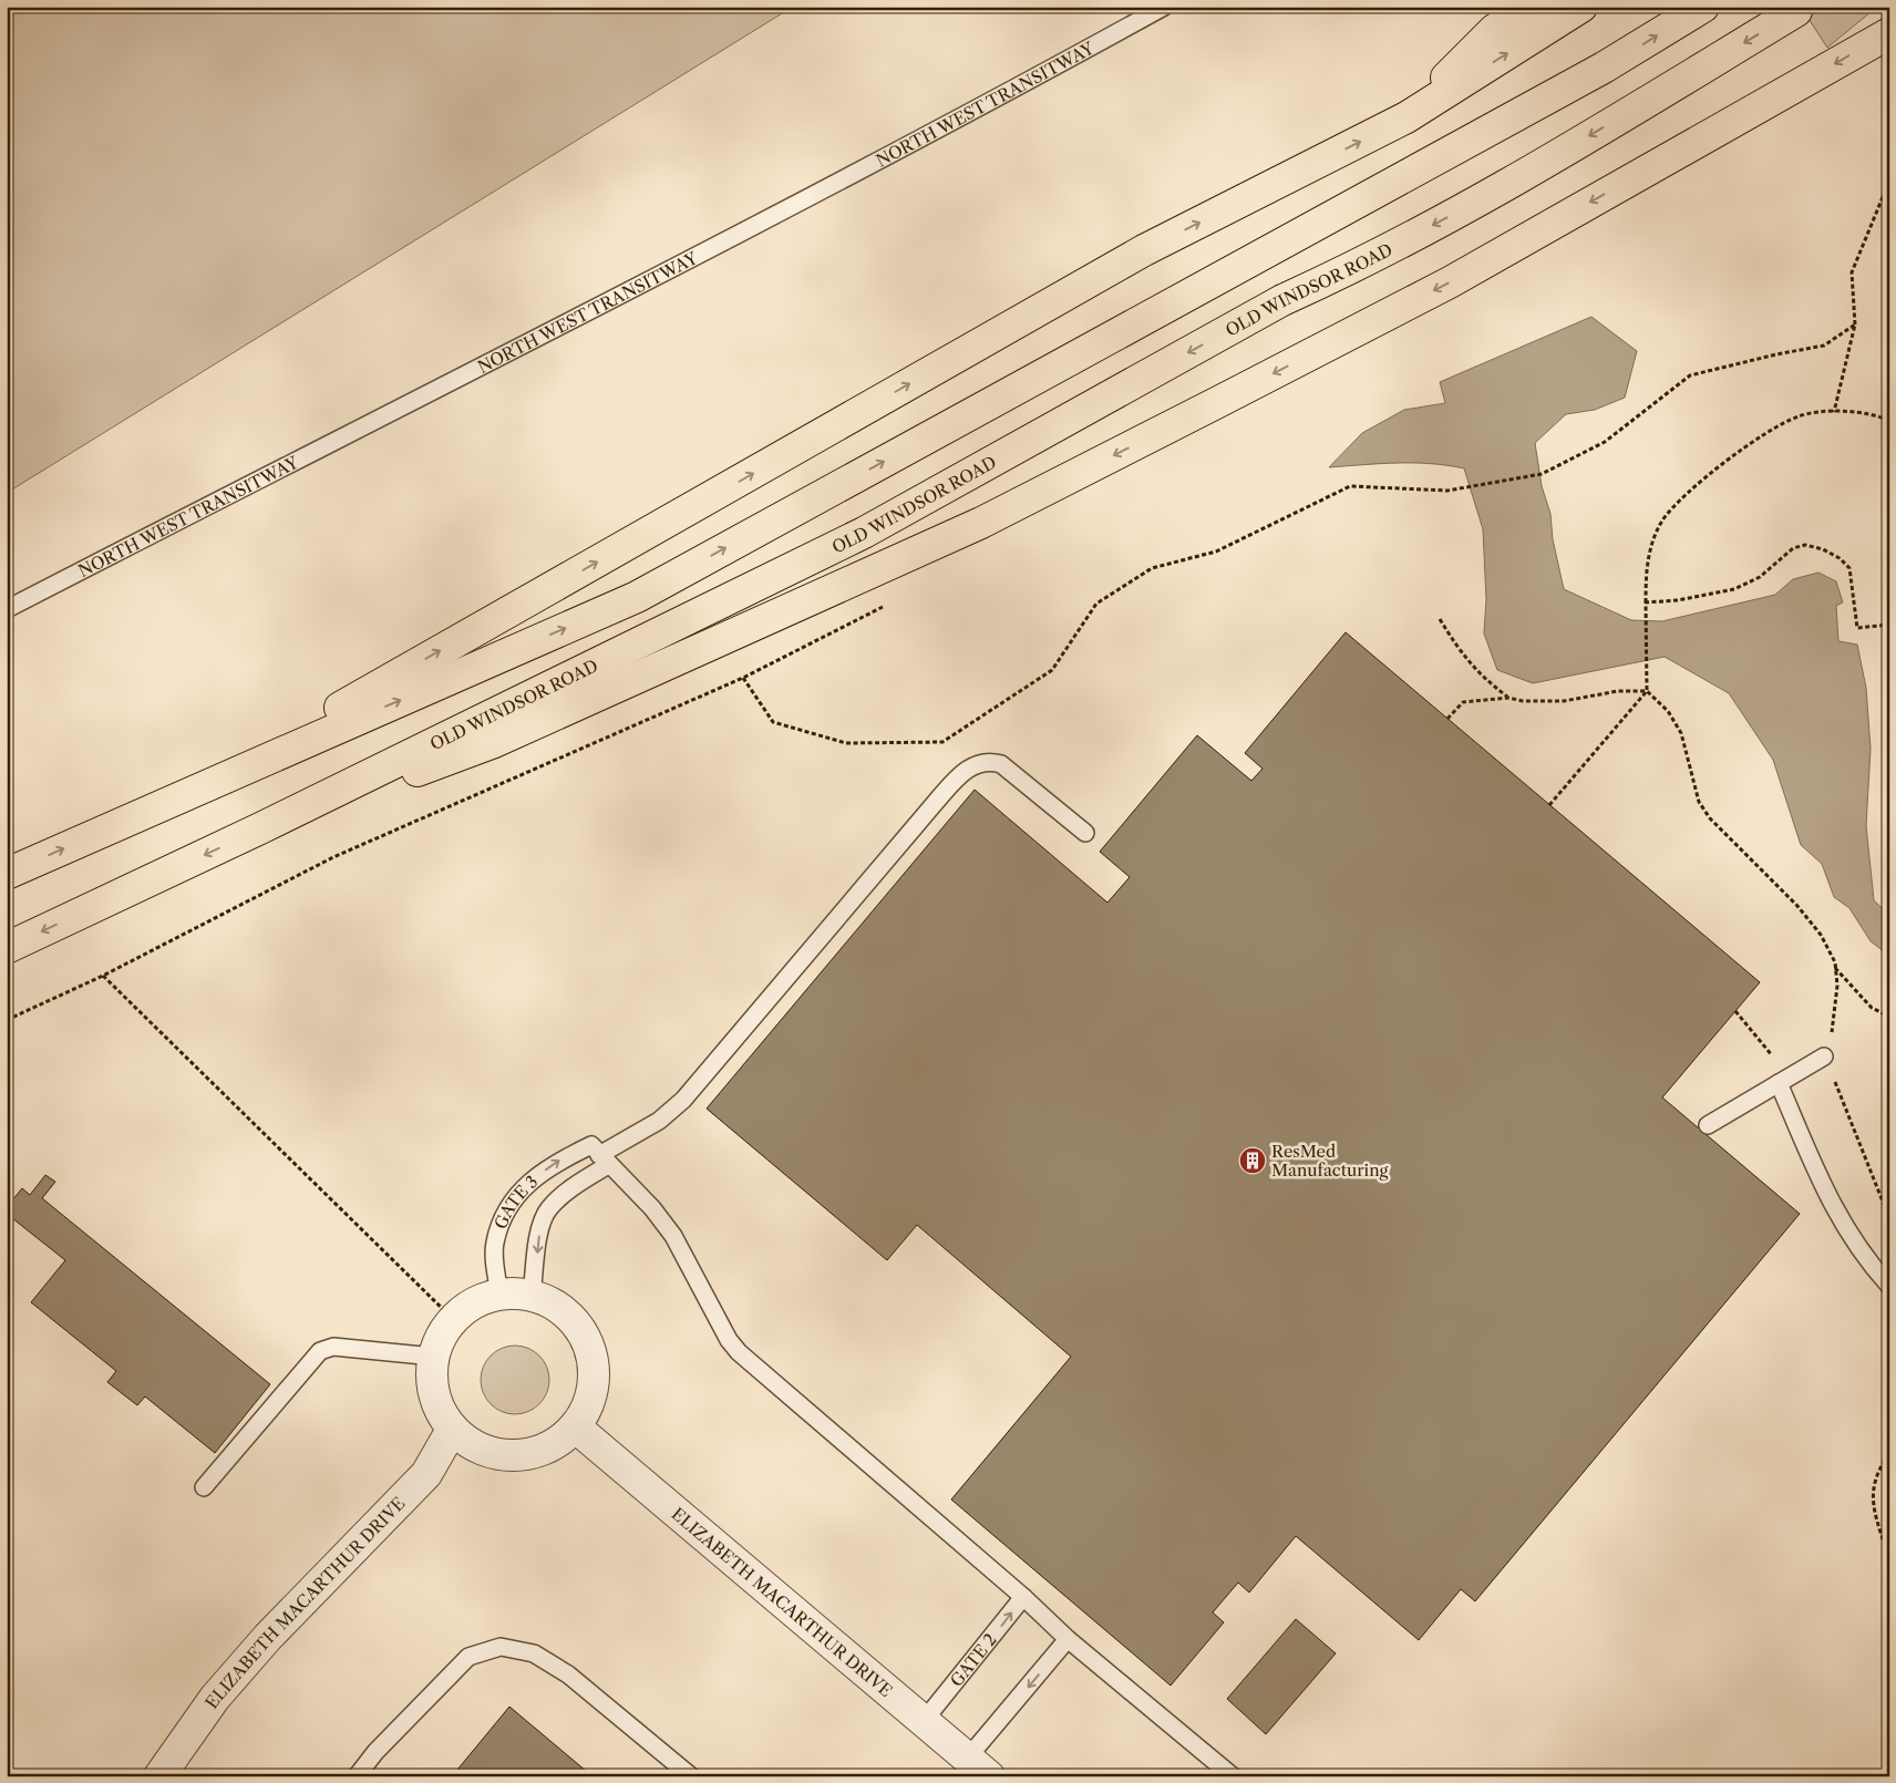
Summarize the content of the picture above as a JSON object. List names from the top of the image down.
{
  "streets": {
    "highway": ["OLD WINDSOR ROAD"],
    "street": ["ELIZABETH MACARTHUR DRIVE"],
    "lane": ["NORTH WEST TRANSITWAY", "GATE 3", "GATE 2"]
  },
  "crossings": [
    ["GATE 3", "ELIZABETH MACARTHUR DRIVE"],
    ["ELIZABETH MACARTHUR DRIVE", "GATE 2"]
  ],
  "places": {
    "building": ["ResMed Manufacturing"]
  }
}
